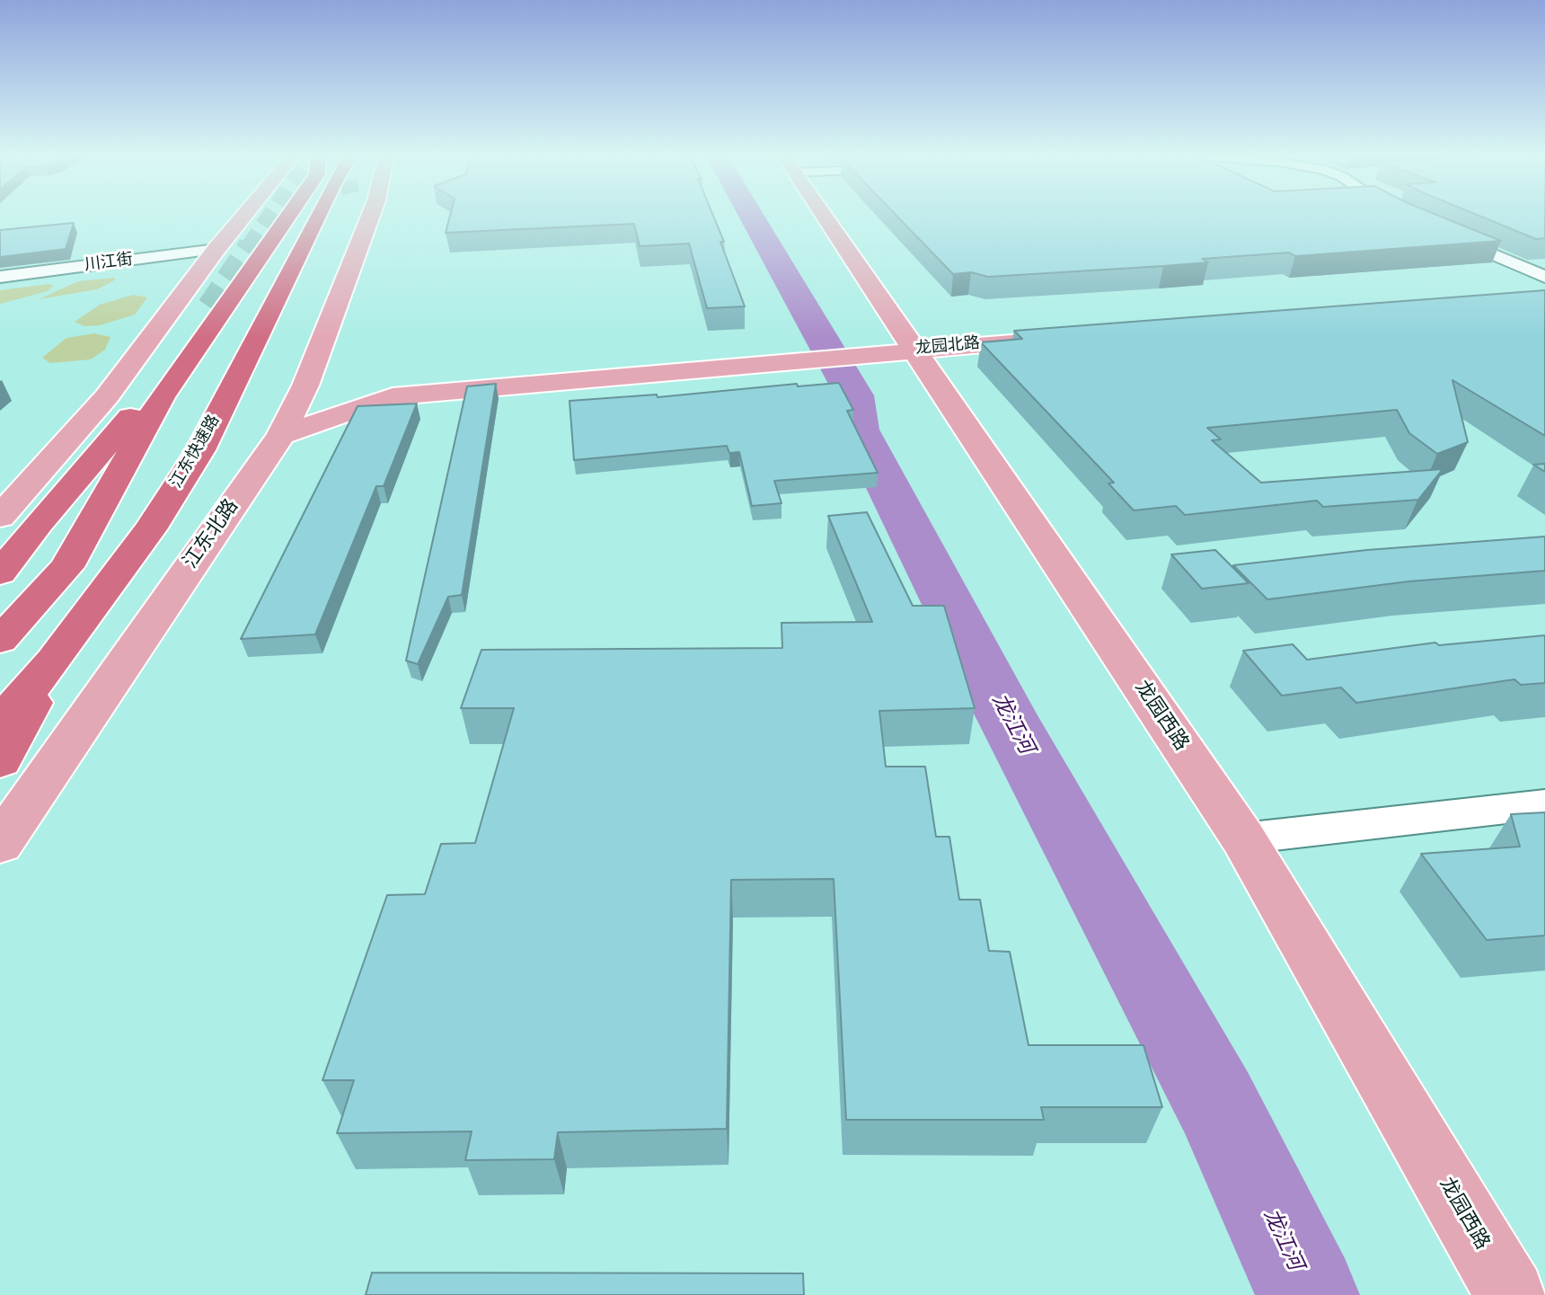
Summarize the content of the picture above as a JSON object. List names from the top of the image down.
{
  "streets": {
    "highway": ["江东快速路"],
    "main road": ["龙园北路", "江东北路", "龙园西路"],
    "street": ["川江街"]
  },
  "crossings": [
    ["龙园北路", "龙园西路"]
  ],
  "water": ["龙江河"]
}
